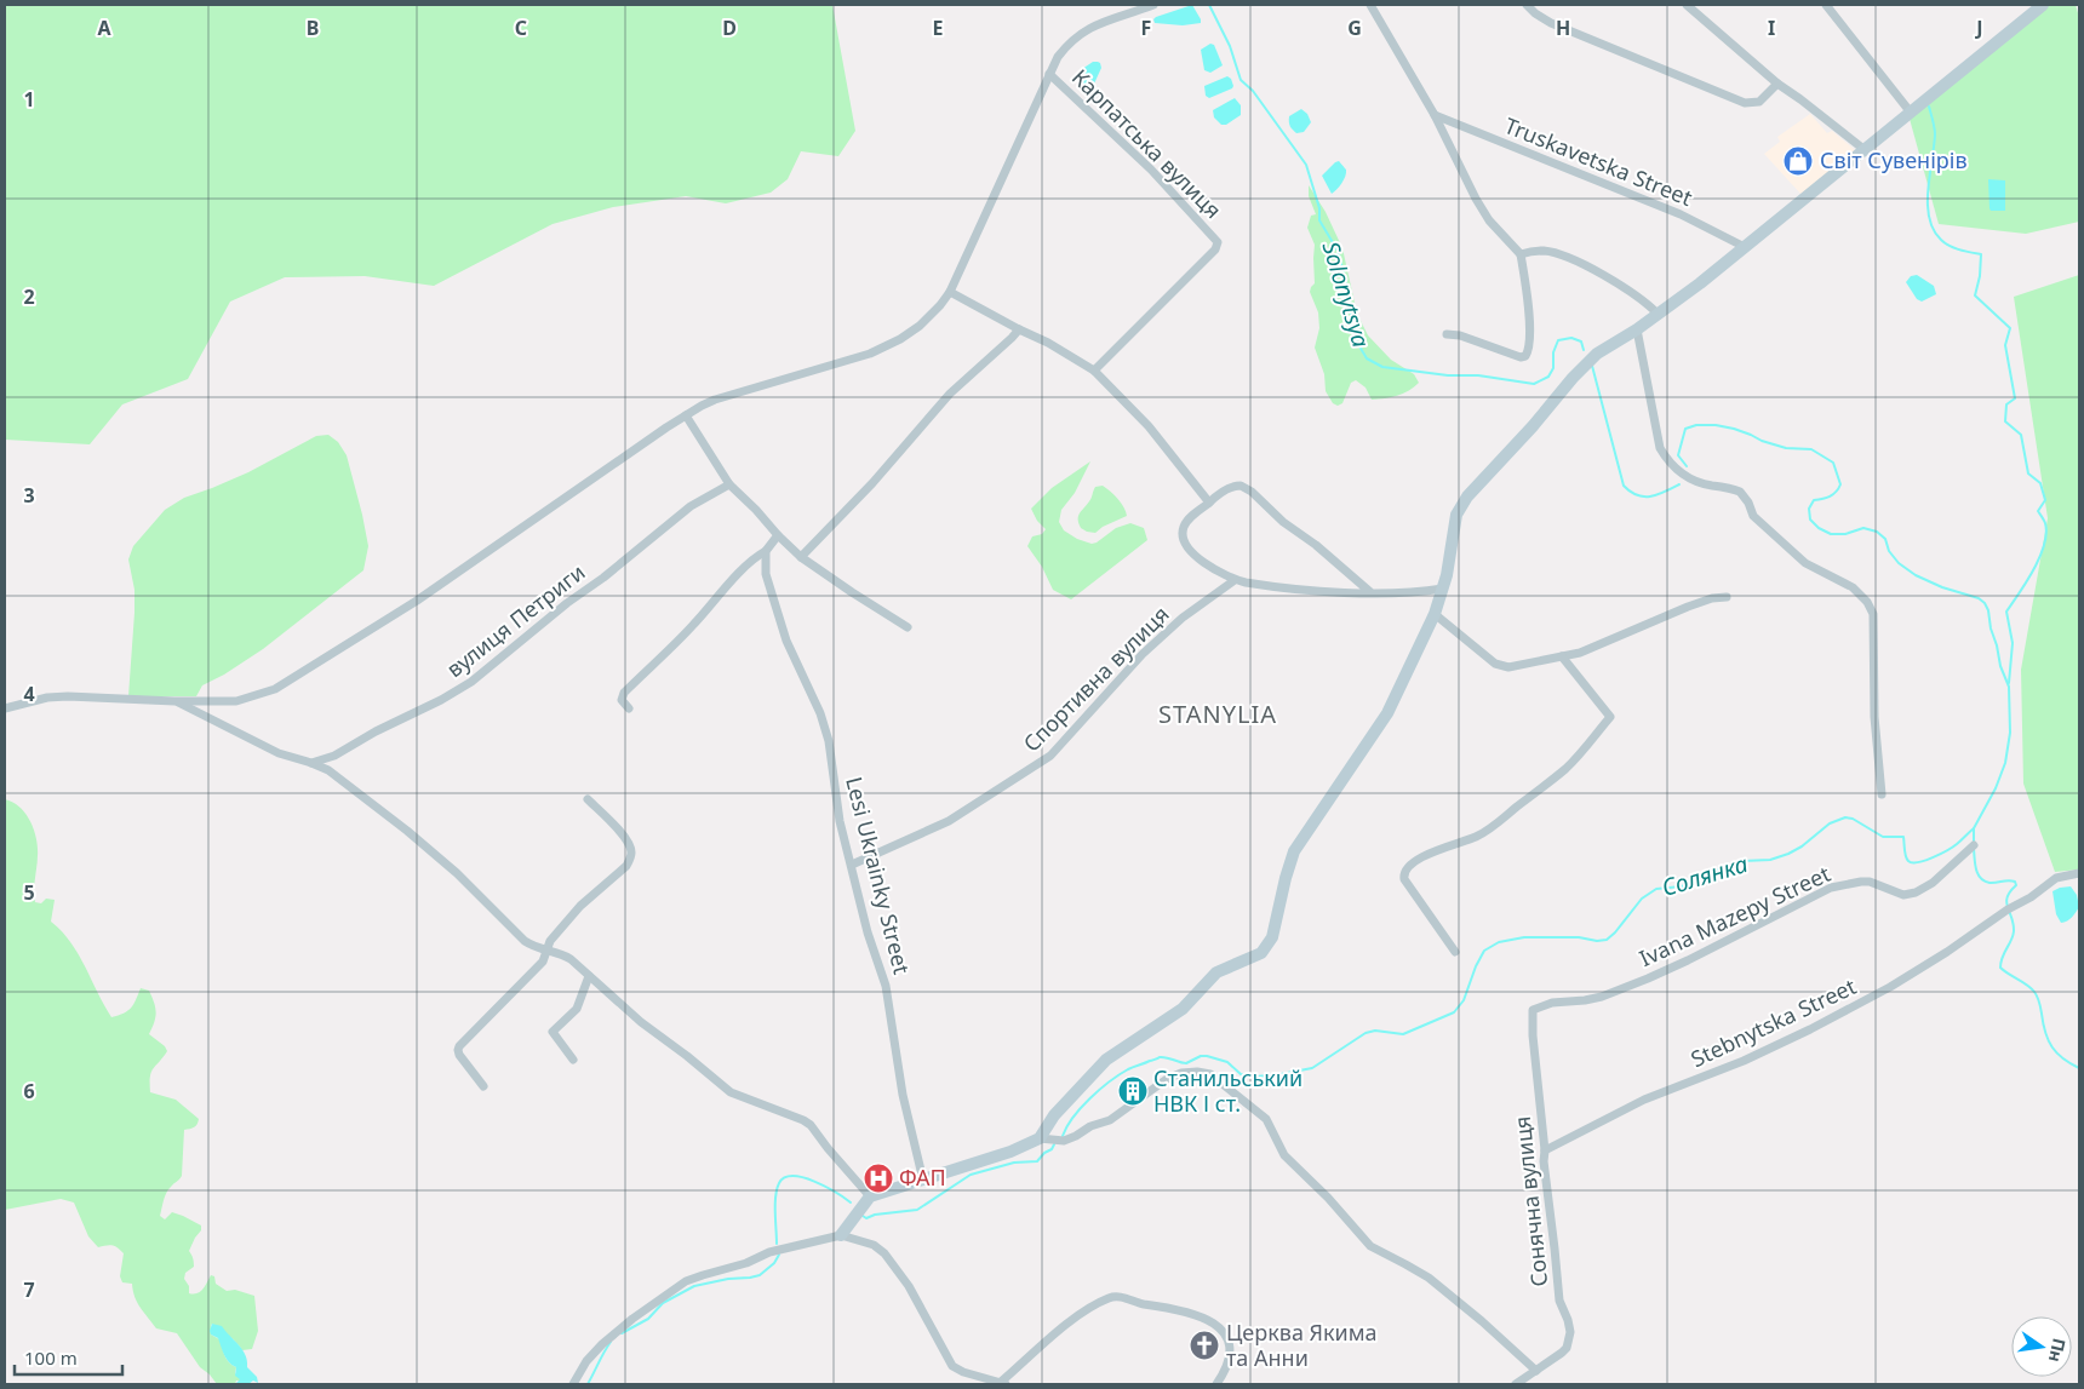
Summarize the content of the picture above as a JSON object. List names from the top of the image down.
{
  "streets": {
    "street": [
      "Карпатська вулиця",
      "Truskavetska Street",
      "вулиця Петриги",
      "Спортивна вулиця",
      "Lesi Ukrainky Street",
      "Ivana Mazepy Street",
      "Stebnytska Street",
      "Сонячна вулиця"
    ]
  },
  "crossings": [
    ["Спортивна вулиця", "Lesi Ukrainky Street"],
    ["Ivana Mazepy Street", "Сонячна вулиця"],
    ["Stebnytska Street", "Сонячна вулиця"]
  ],
  "districts": ["STANYLIA"],
  "water": ["Solonytsya", "Солянка"],
  "places": {
    "shop": ["Світ Сувенірів"],
    "building": ["Станильський НВК І ст."],
    "hospital": ["ФАП"],
    "church": ["Церква Якима та Анни"]
  },
  "scale_bar": "100 m",
  "north": "right",
  "grid": {
    "columns": [
      "A",
      "B",
      "C",
      "D",
      "E",
      "F",
      "G",
      "H",
      "I",
      "J"
    ],
    "rows": [
      "1",
      "2",
      "3",
      "4",
      "5",
      "6",
      "7"
    ]
  }
}
